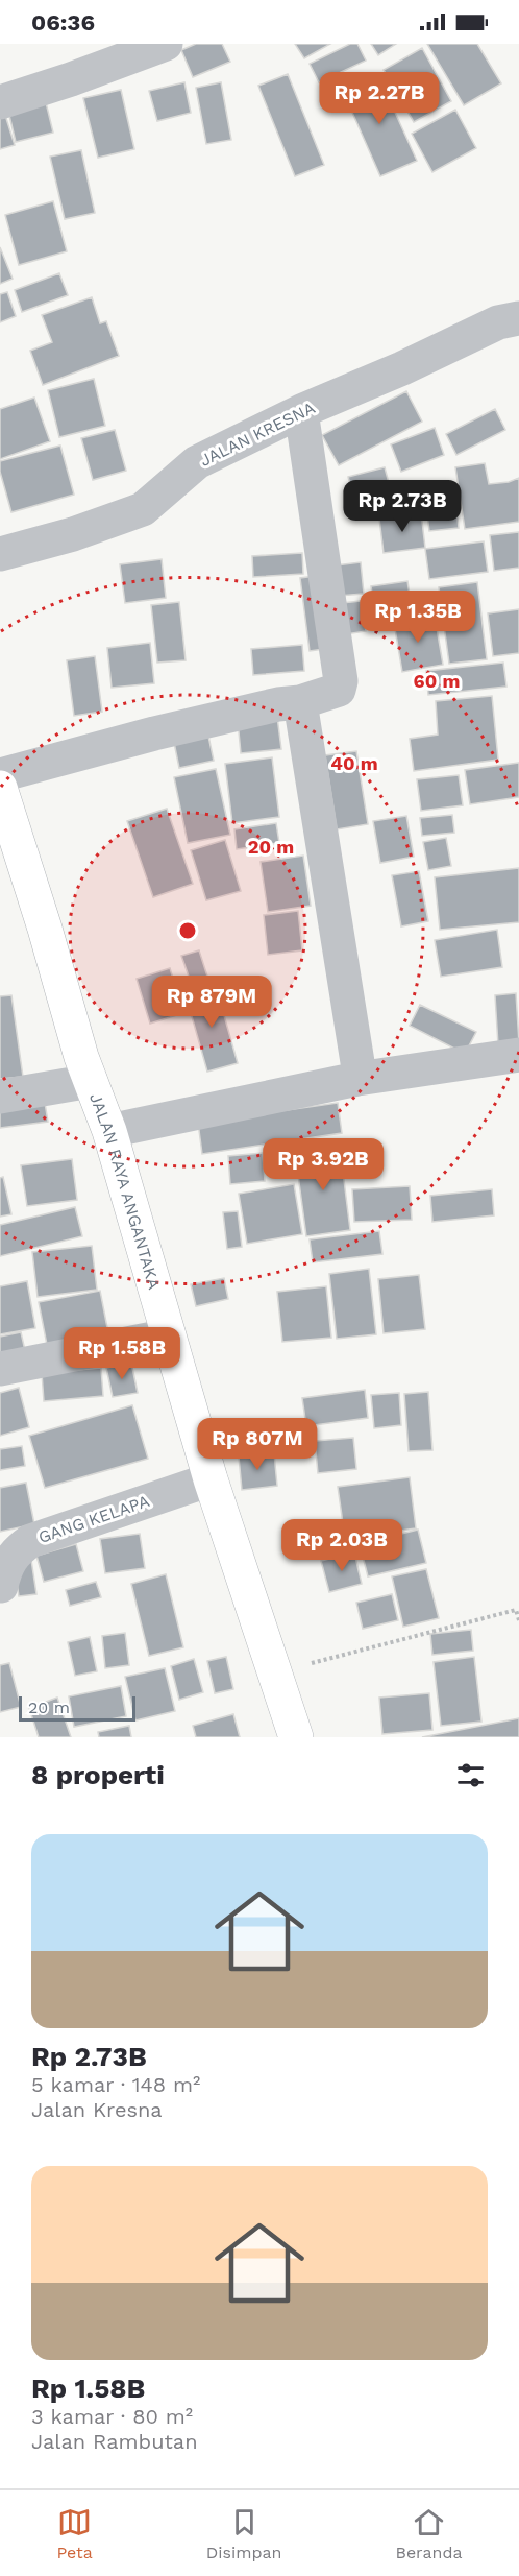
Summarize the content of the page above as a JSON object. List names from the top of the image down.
{
  "streets": {
    "main road": ["JALAN RAYA ANGANTAKA"],
    "street": ["JALAN KRESNA", "GANG KELAPA"]
  },
  "crossings": [
    ["JALAN RAYA ANGANTAKA", "GANG KELAPA"]
  ],
  "scale_bar": "20 m",
  "page": {
    "status": "06:36",
    "price": [
      "Rp 2.27B",
      "Rp 2.73B",
      "Rp 1.35B",
      "Rp 879M",
      "Rp 3.92B",
      "Rp 1.58B",
      "Rp 807M",
      "Rp 2.03B"
    ],
    "scale": "20 m",
    "heading": "8 properti",
    "list": [
      {
        "name": "Rp 2.73B",
        "note": "5 kamar · 148 m² · Jalan Kresna"
      },
      {
        "name": "Rp 1.58B",
        "note": "3 kamar · 80 m² · Jalan Rambutan"
      }
    ],
    "tabs": ["Peta", "Disimpan", "Beranda"]
  },
  "rings": ["60 m", "40 m", "20 m"]
}
